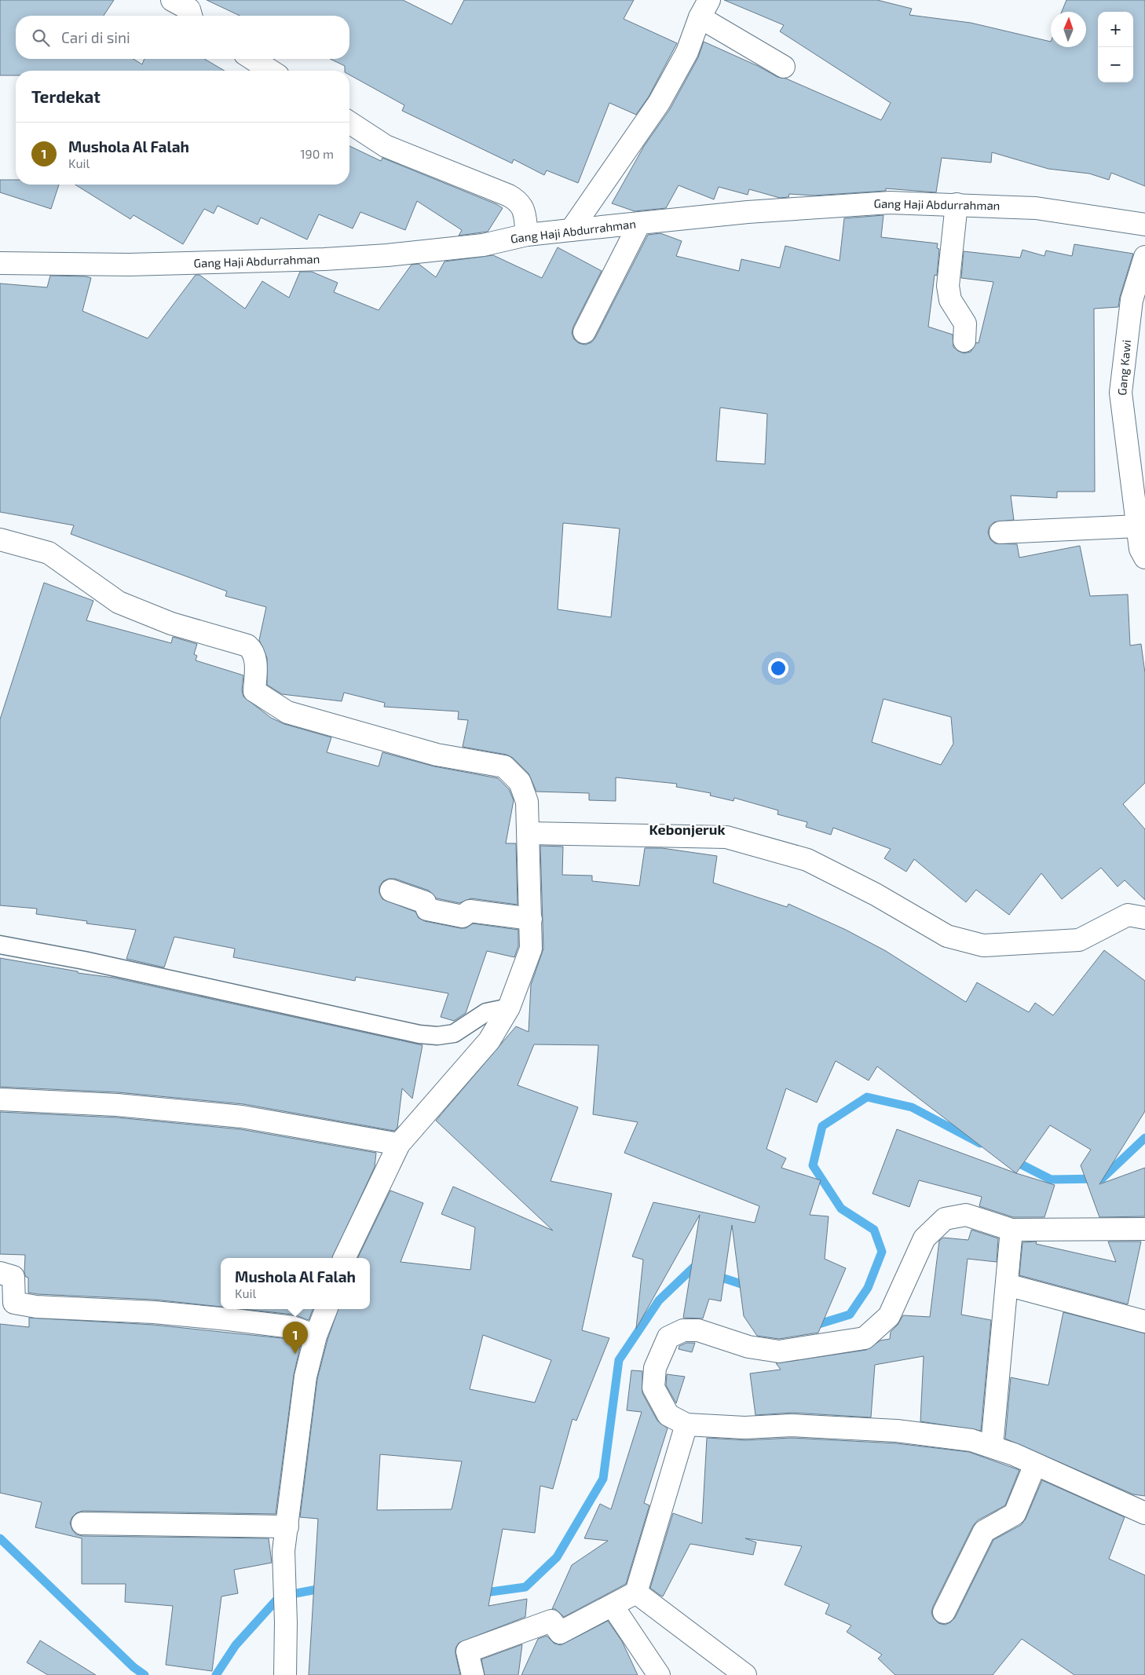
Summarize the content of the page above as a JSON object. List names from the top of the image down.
{
  "streets": {
    "street": ["Gang Haji Abdurrahman", "Gang Kawi"]
  },
  "districts": ["Kebonjeruk"],
  "north": "top",
  "page": {
    "map_buttons": ["+", "−"],
    "search": "Cari di sini",
    "heading": "Terdekat",
    "list": [
      {
        "mark": "1",
        "name": "Mushola Al Falah",
        "note": "Kuil",
        "value": "190 m"
      }
    ],
    "popup": ["Mushola Al Falah", "Kuil"],
    "pins": "1"
  }
}
